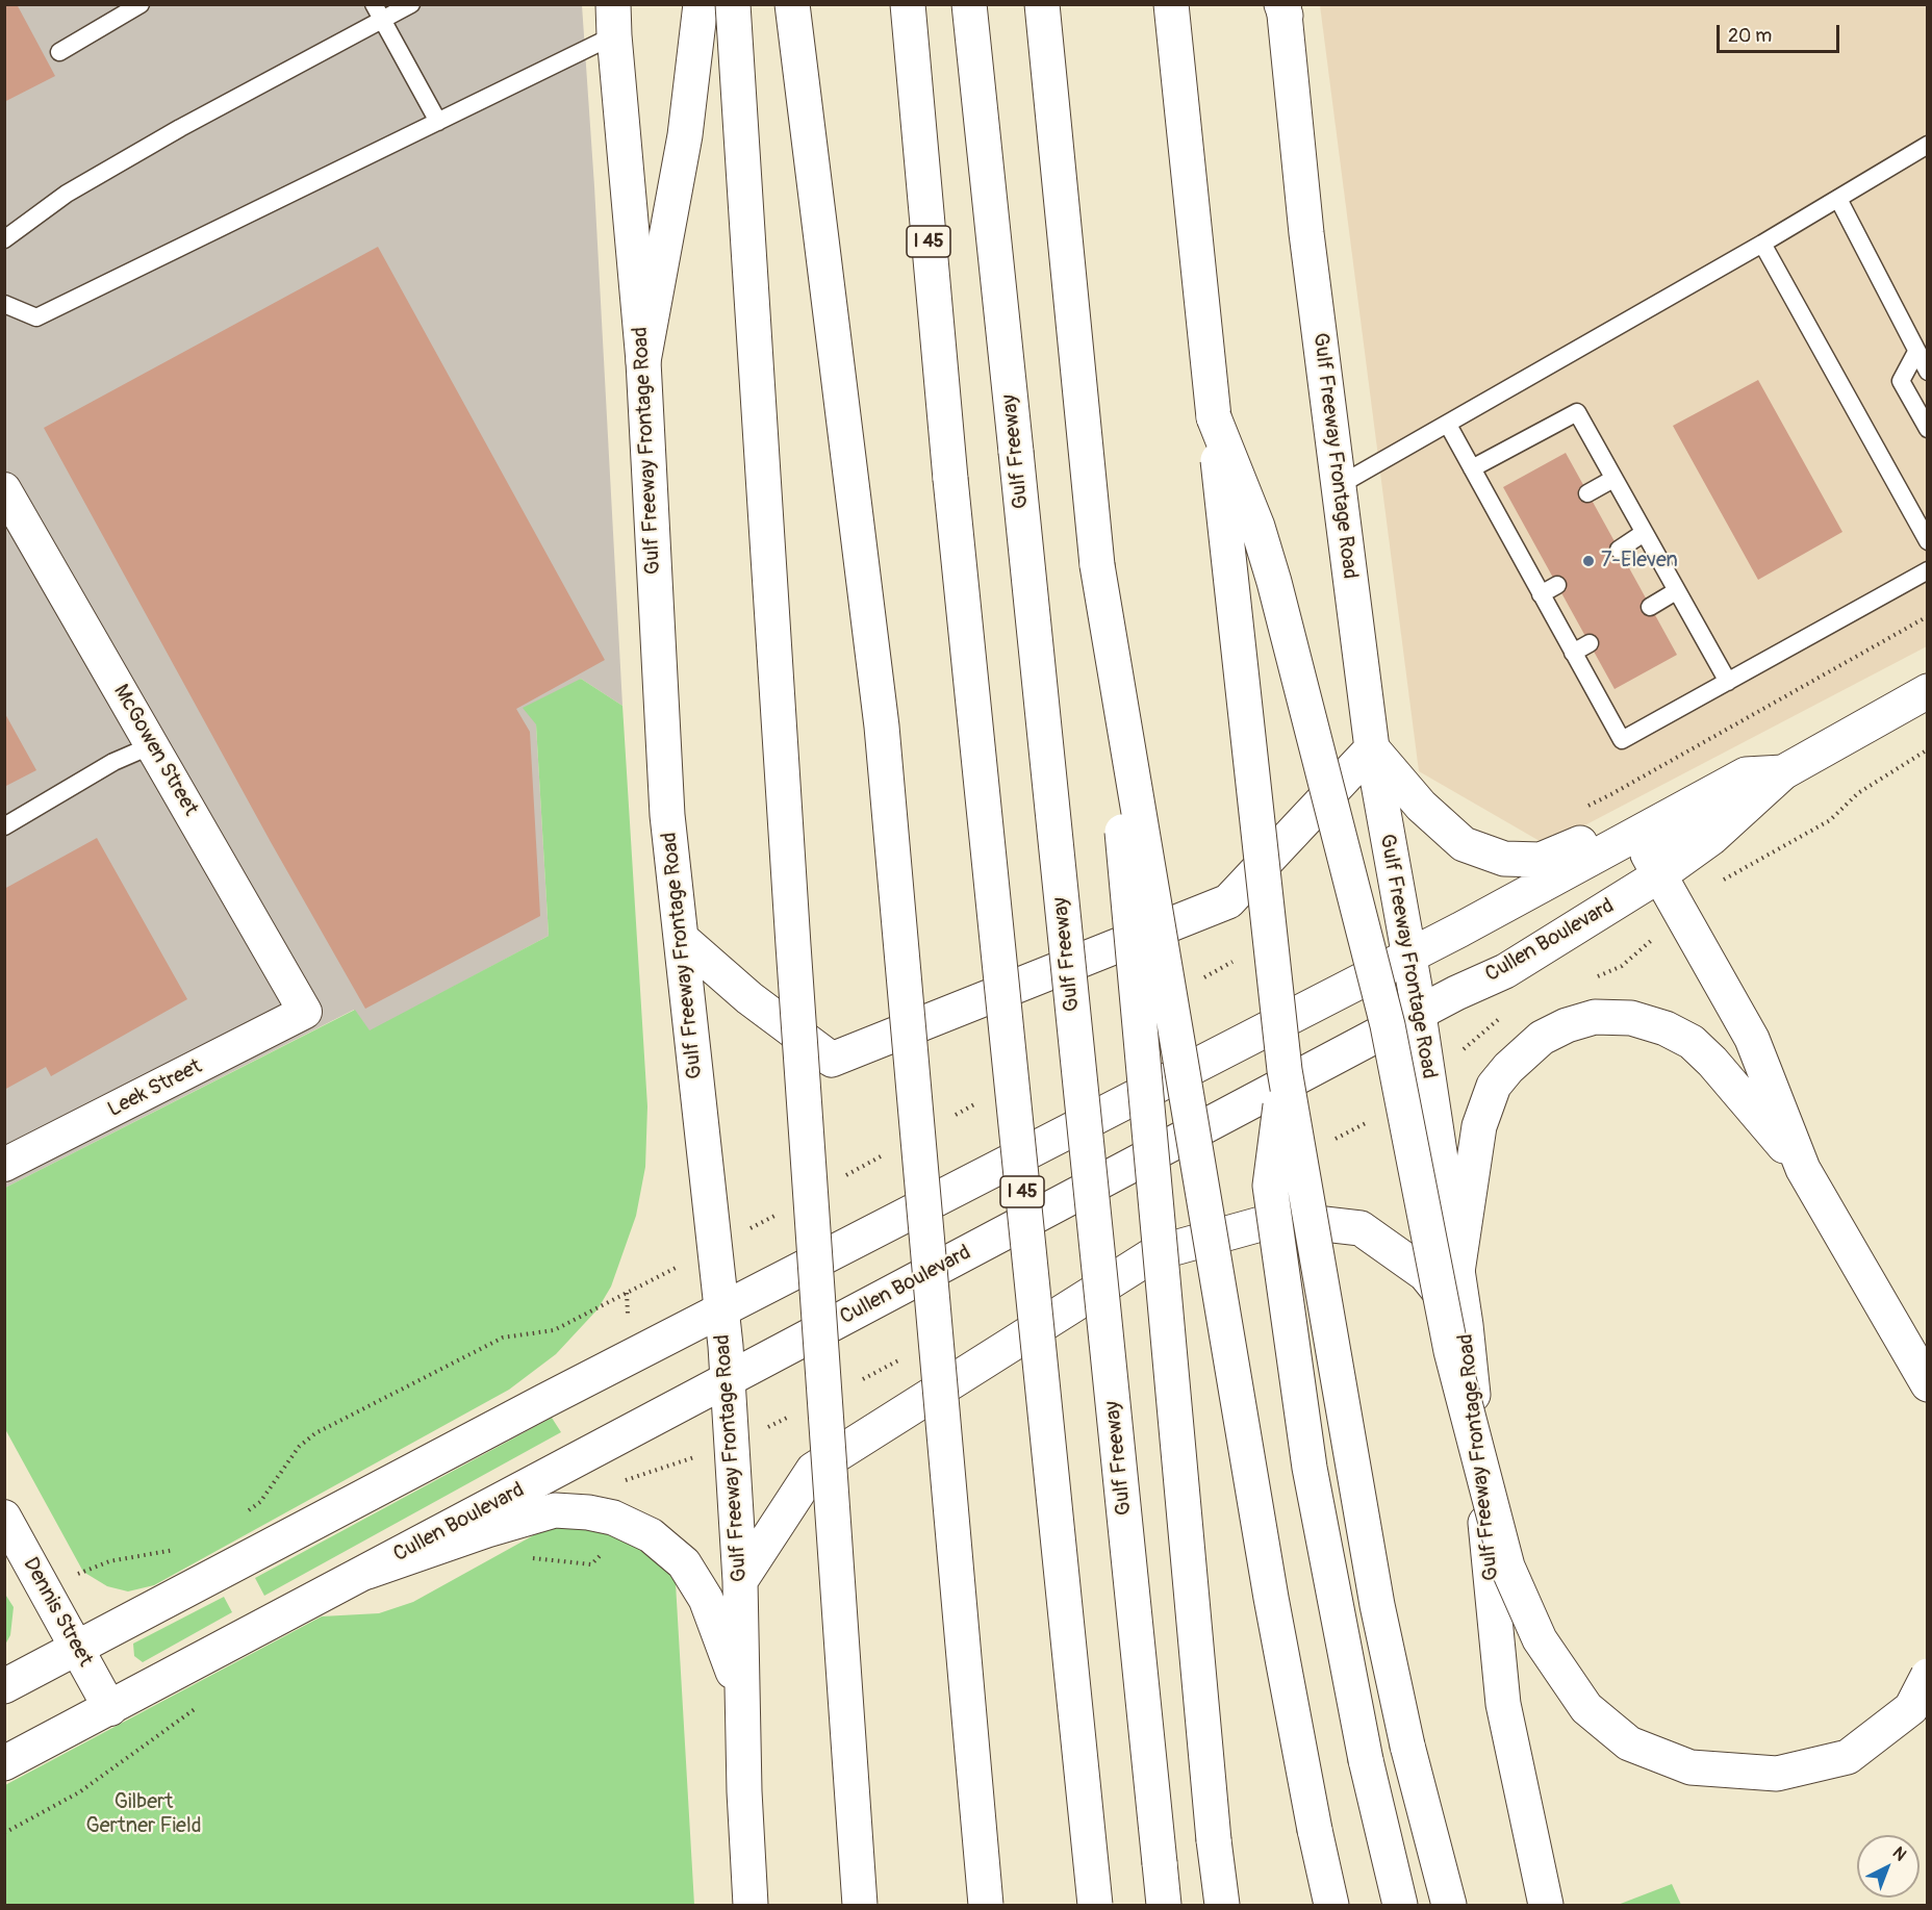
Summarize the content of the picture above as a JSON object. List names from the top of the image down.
{
  "streets": {
    "main road": [
      "I 45",
      "Gulf Freeway Frontage Road",
      "Gulf Freeway",
      "Cullen Boulevard"
    ],
    "street": ["McGowen Street", "Leek Street", "Dennis Street"]
  },
  "crossings": [
    ["Gulf Freeway Frontage Road", "Cullen Boulevard"],
    ["McGowen Street", "Leek Street"],
    ["Cullen Boulevard", "Dennis Street"]
  ],
  "parks": ["Gilbert Gertner Field"],
  "places": ["7-Eleven"],
  "scale_bar": "20 m",
  "north": "top right"
}
